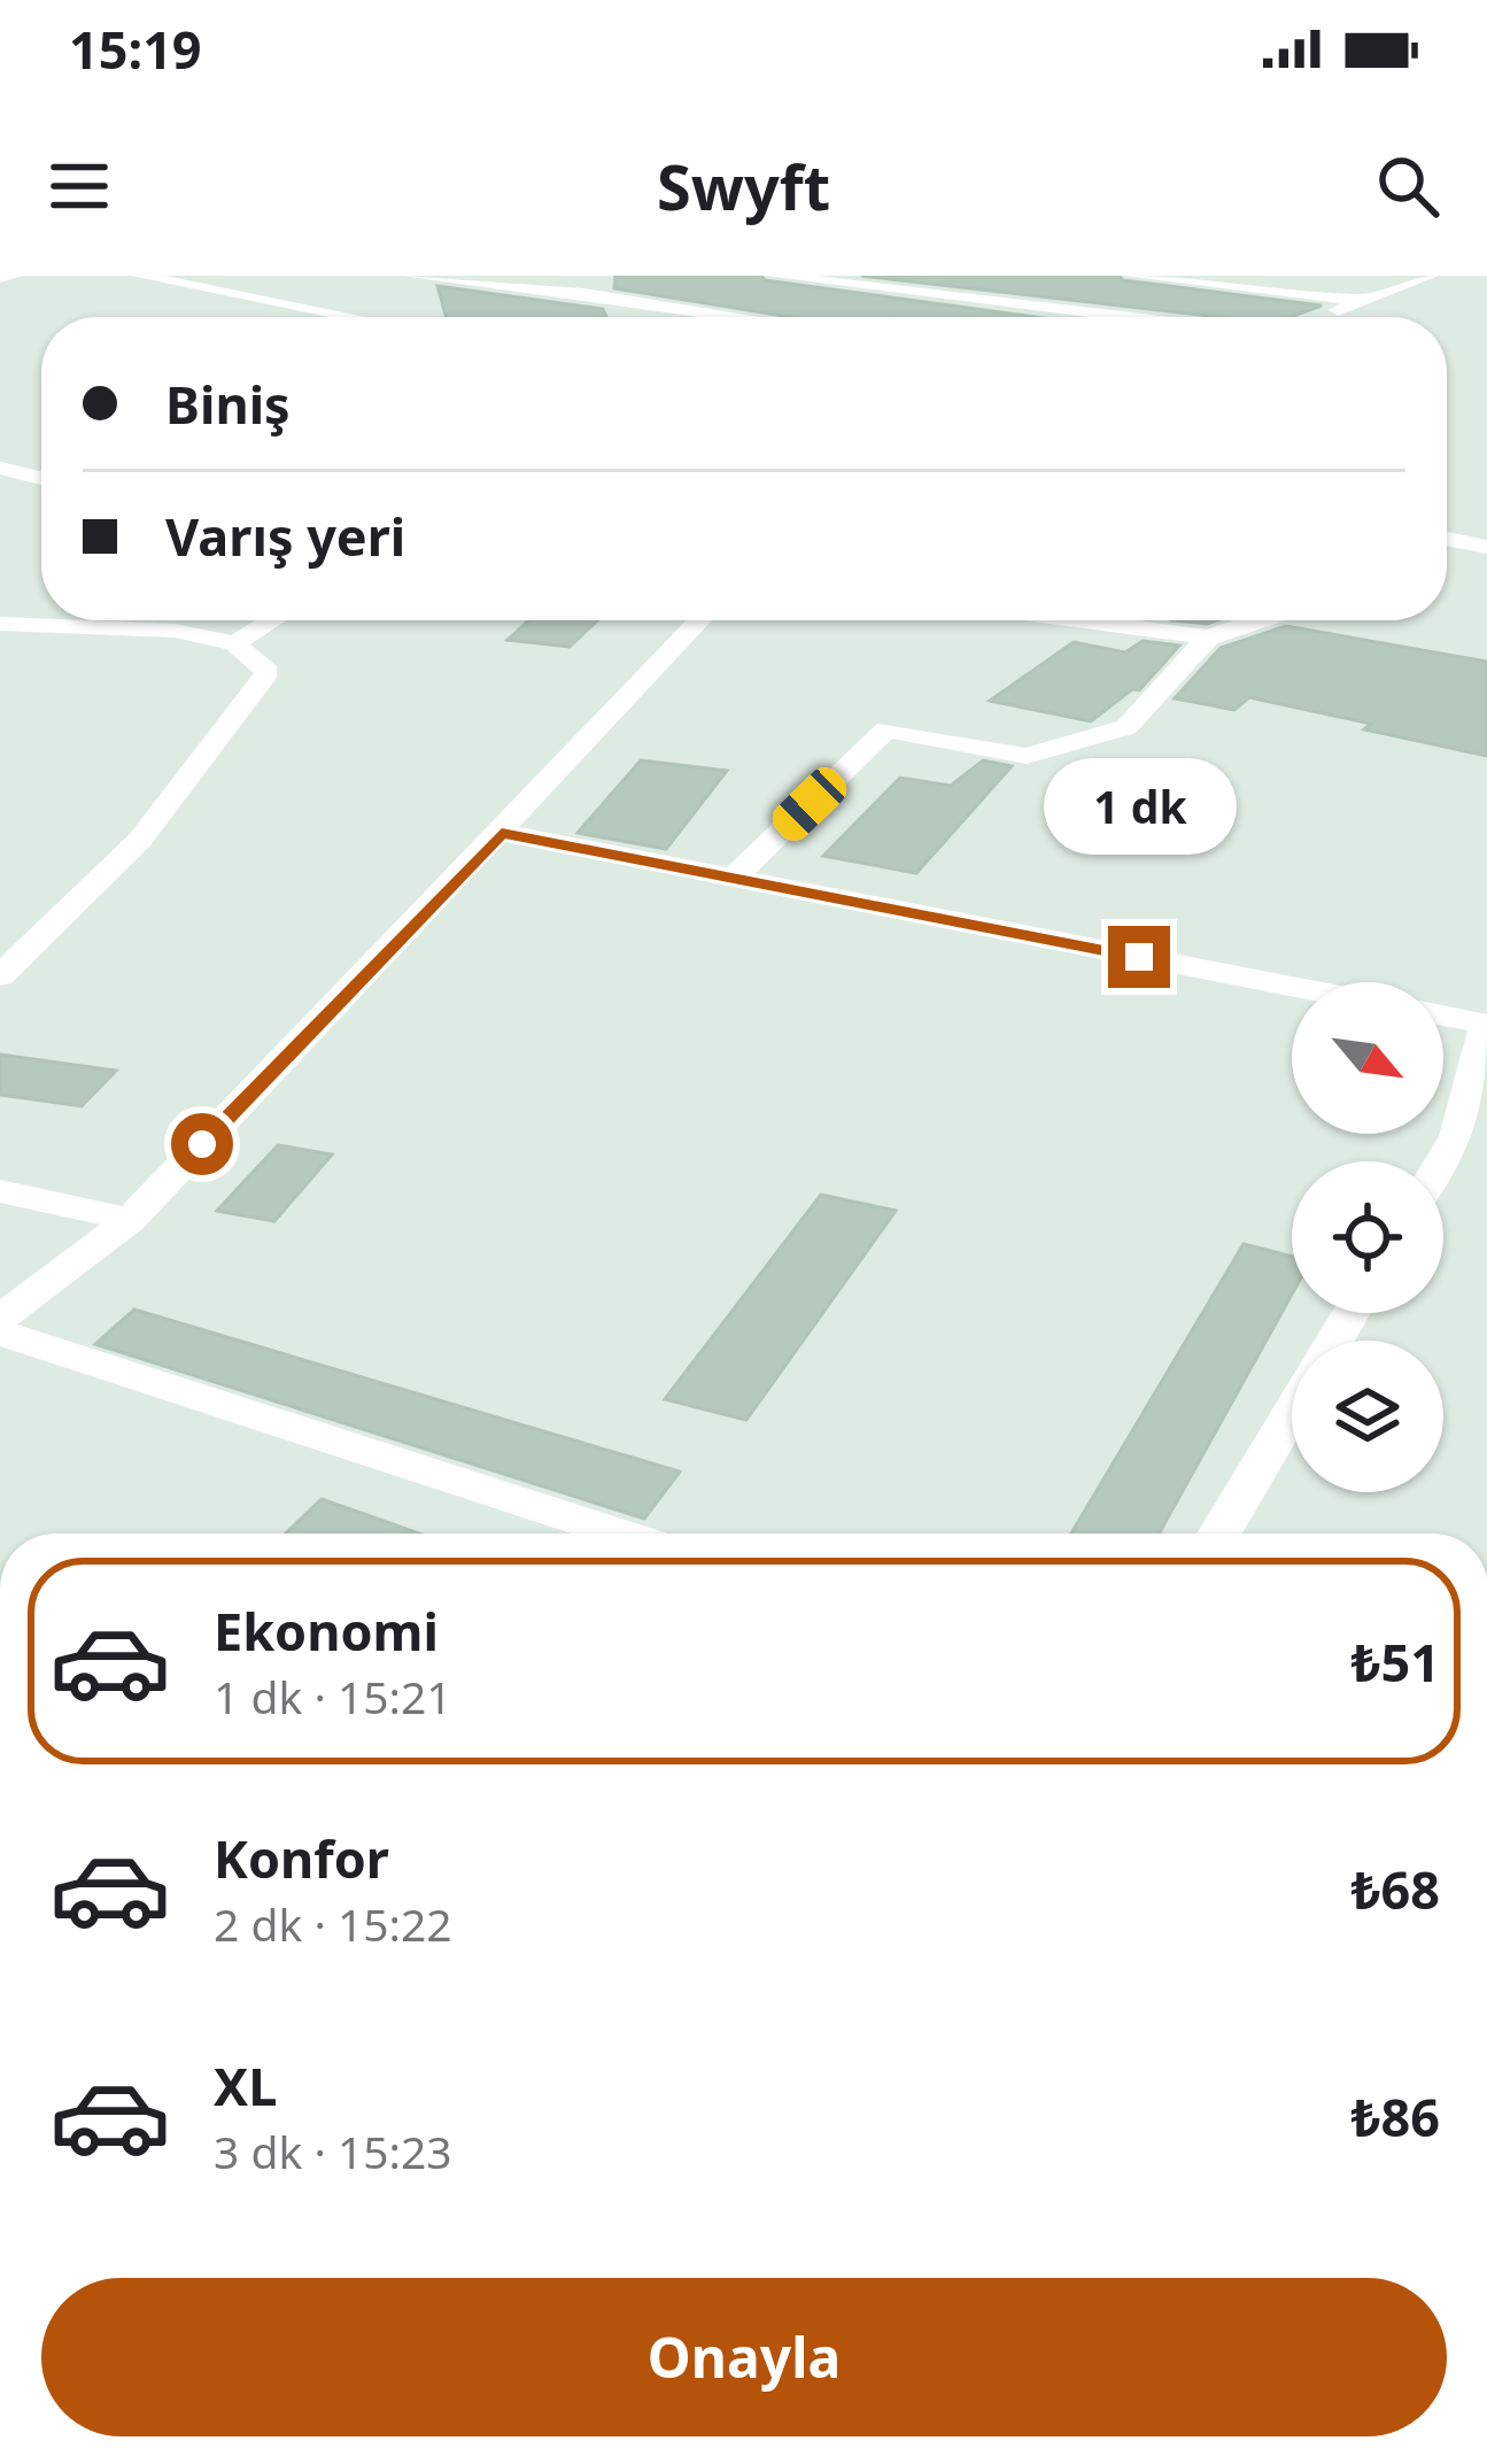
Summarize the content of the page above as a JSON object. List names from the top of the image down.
{
  "north": "bottom right",
  "page": {
    "status": "15:19",
    "header": "Swyft",
    "banner": ["Biniş", "Varış yeri"],
    "bubble": "1 dk",
    "list": [
      {
        "name": "Ekonomi",
        "note": "1 dk · 15:21",
        "value": "₺51"
      },
      {
        "name": "Konfor",
        "note": "2 dk · 15:22",
        "value": "₺68"
      },
      {
        "name": "XL",
        "note": "3 dk · 15:23",
        "value": "₺86"
      }
    ],
    "buttons": "Onayla"
  }
}
